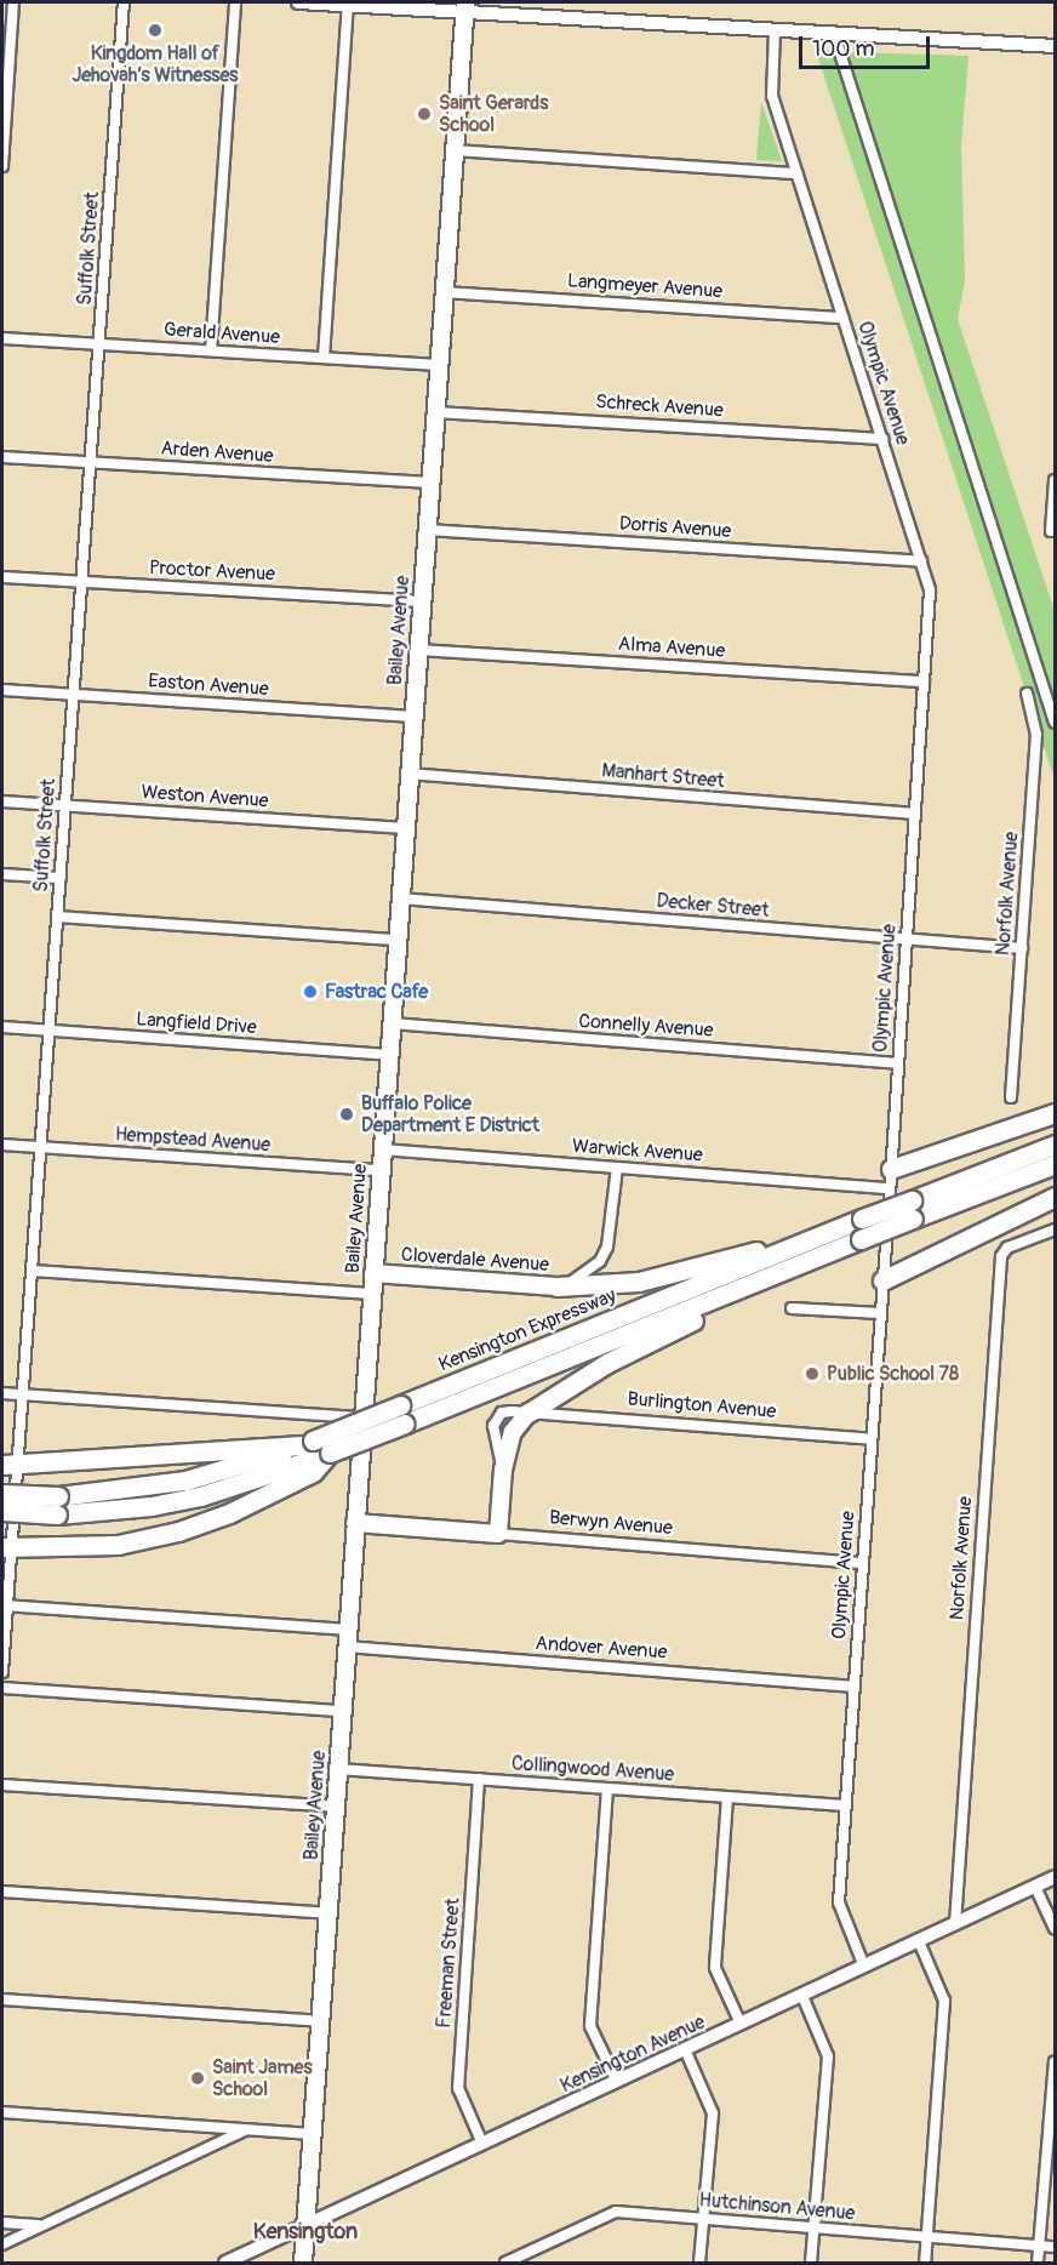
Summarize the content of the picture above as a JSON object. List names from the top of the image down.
{
  "streets": {
    "highway": ["Kensington Expressway"],
    "main road": ["Bailey Avenue", "Cloverdale Avenue", "Berwyn Avenue"],
    "street": [
      "Suffolk Street",
      "Langmeyer Avenue",
      "Gerald Avenue",
      "Olympic Avenue",
      "Schreck Avenue",
      "Arden Avenue",
      "Dorris Avenue",
      "Proctor Avenue",
      "Alma Avenue",
      "Easton Avenue",
      "Manhart Street",
      "Weston Avenue",
      "Norfolk Avenue",
      "Decker Street",
      "Langfield Drive",
      "Connelly Avenue",
      "Hempstead Avenue",
      "Warwick Avenue",
      "Burlington Avenue",
      "Andover Avenue",
      "Collingwood Avenue",
      "Freeman Street",
      "Kensington Avenue",
      "Hutchinson Avenue"
    ]
  },
  "crossings": [
    ["Suffolk Street", "Gerald Avenue"],
    ["Suffolk Street", "Arden Avenue"],
    ["Suffolk Street", "Proctor Avenue"],
    ["Suffolk Street", "Easton Avenue"],
    ["Suffolk Street", "Weston Avenue"],
    ["Suffolk Street", "Langfield Drive"],
    ["Suffolk Street", "Hempstead Avenue"],
    ["Suffolk Street", "Andover Avenue"],
    ["Langmeyer Avenue", "Olympic Avenue"],
    ["Langmeyer Avenue", "Bailey Avenue"],
    ["Gerald Avenue", "Bailey Avenue"],
    ["Olympic Avenue", "Schreck Avenue"],
    ["Olympic Avenue", "Dorris Avenue"],
    ["Olympic Avenue", "Alma Avenue"],
    ["Olympic Avenue", "Manhart Street"],
    ["Olympic Avenue", "Decker Street"],
    ["Olympic Avenue", "Connelly Avenue"],
    ["Olympic Avenue", "Warwick Avenue"],
    ["Olympic Avenue", "Burlington Avenue"],
    ["Olympic Avenue", "Berwyn Avenue"],
    ["Olympic Avenue", "Andover Avenue"],
    ["Olympic Avenue", "Collingwood Avenue"],
    ["Olympic Avenue", "Kensington Avenue"],
    ["Schreck Avenue", "Bailey Avenue"],
    ["Arden Avenue", "Bailey Avenue"],
    ["Dorris Avenue", "Bailey Avenue"],
    ["Proctor Avenue", "Bailey Avenue"],
    ["Bailey Avenue", "Alma Avenue"],
    ["Bailey Avenue", "Easton Avenue"],
    ["Bailey Avenue", "Manhart Street"],
    ["Bailey Avenue", "Weston Avenue"],
    ["Bailey Avenue", "Decker Street"],
    ["Bailey Avenue", "Langfield Drive"],
    ["Bailey Avenue", "Connelly Avenue"],
    ["Bailey Avenue", "Hempstead Avenue"],
    ["Bailey Avenue", "Warwick Avenue"],
    ["Bailey Avenue", "Cloverdale Avenue"],
    ["Bailey Avenue", "Berwyn Avenue"],
    ["Bailey Avenue", "Andover Avenue"],
    ["Bailey Avenue", "Collingwood Avenue"],
    ["Bailey Avenue", "Kensington Avenue"],
    ["Norfolk Avenue", "Decker Street"],
    ["Norfolk Avenue", "Kensington Avenue"],
    ["Warwick Avenue", "Cloverdale Avenue"],
    ["Collingwood Avenue", "Freeman Street"],
    ["Freeman Street", "Kensington Avenue"]
  ],
  "districts": ["Kensington"],
  "places": [
    "Kingdom Hall of Jehovah’s Witnesses",
    "Saint Gerards School",
    "Fastrac Cafe",
    "Buffalo Police Department E District",
    "Public School 78",
    "Saint James School"
  ],
  "scale_bar": "100 m"
}
